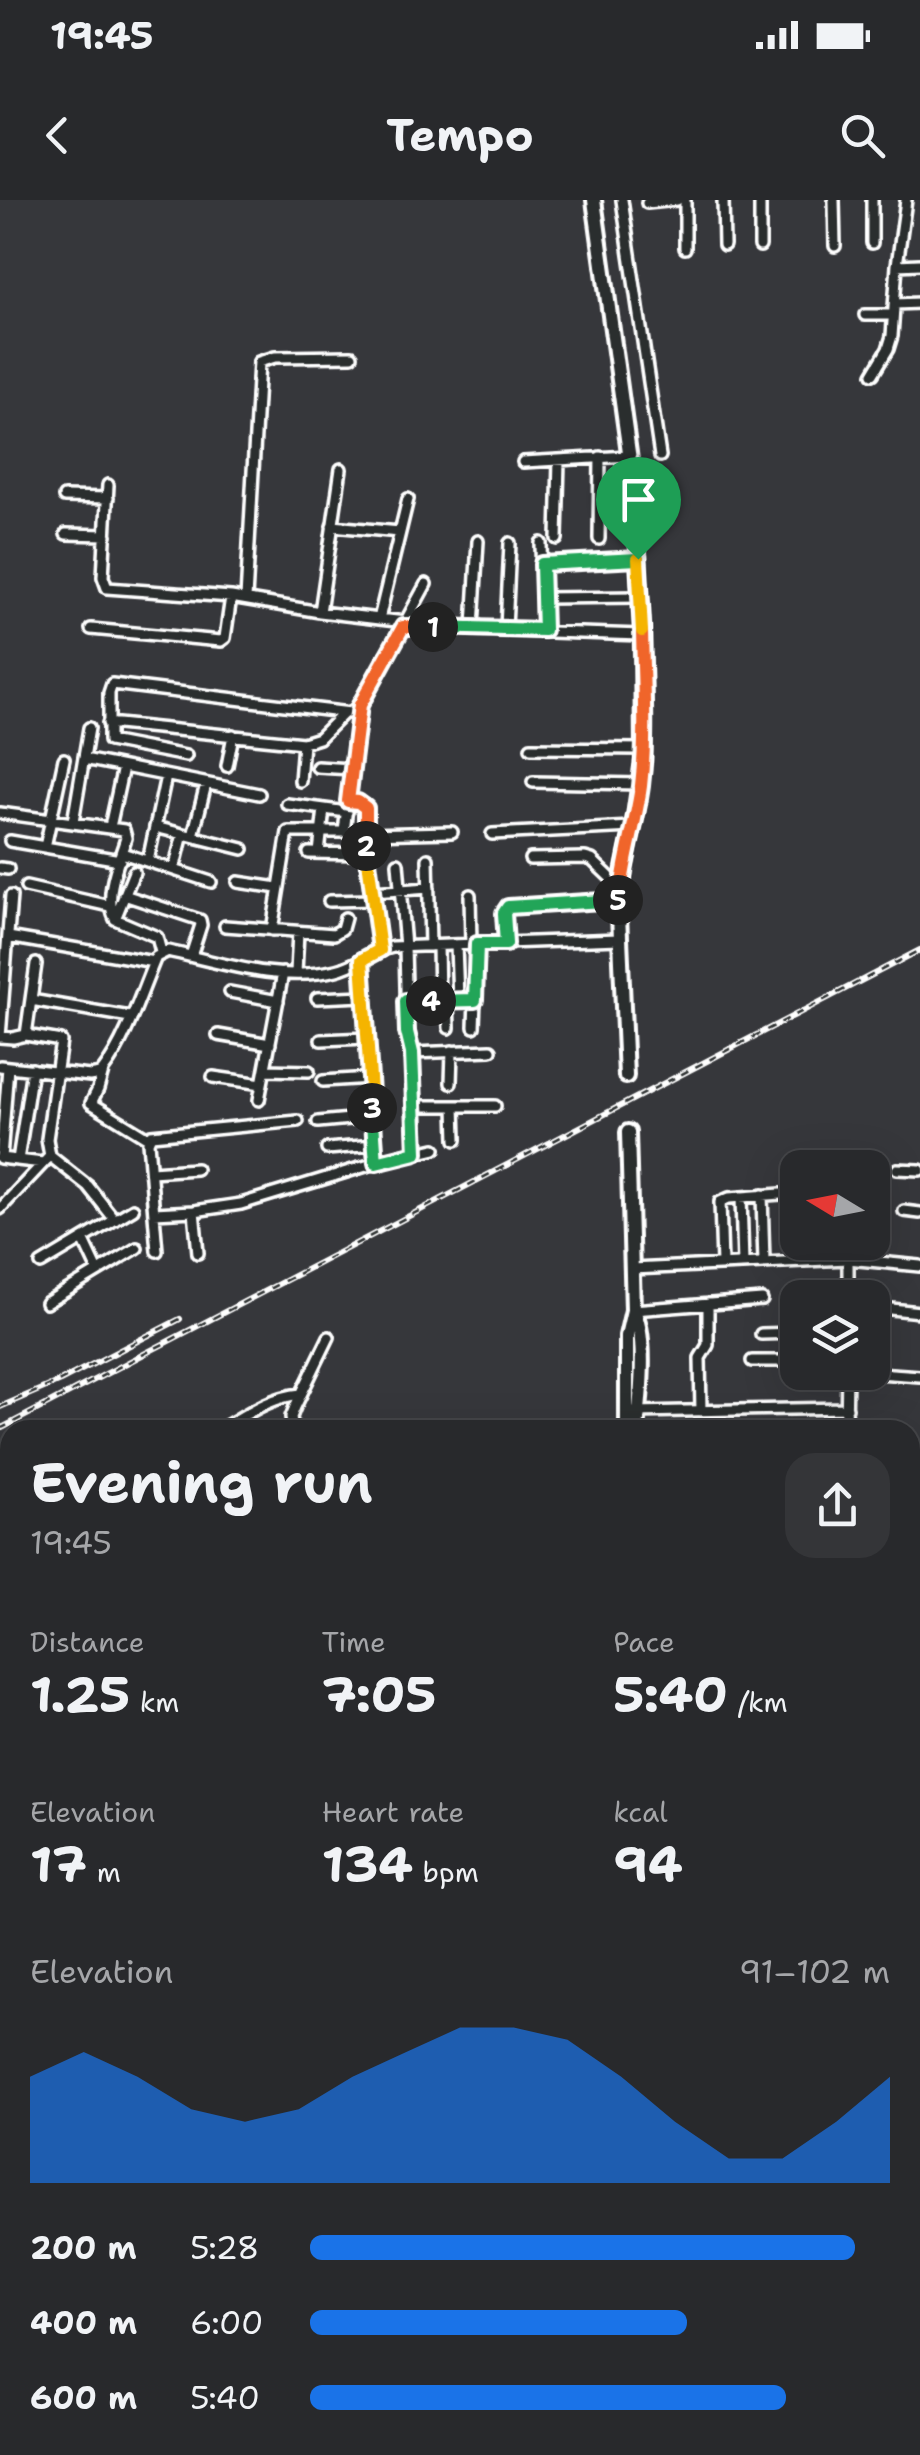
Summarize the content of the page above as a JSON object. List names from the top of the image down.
{
  "north": "left",
  "page": {
    "status": "19:45",
    "header": "Tempo",
    "pins": [
      "1",
      "2",
      "5",
      "4",
      "3"
    ],
    "heading": ["Evening run", "19:45"],
    "stats": [
      ["Distance", "1.25 km"],
      ["Time", "7:05"],
      ["Pace", "5:40 /km"],
      ["Elevation", "17 m"],
      ["Heart rate", "134 bpm"],
      ["kcal", "94"]
    ],
    "chart": ["Elevation", "91–102 m"],
    "list": [
      {
        "name": "200 m",
        "note": "5:28"
      },
      {
        "name": "400 m",
        "note": "6:00"
      },
      {
        "name": "600 m",
        "note": "5:40"
      }
    ]
  }
}
